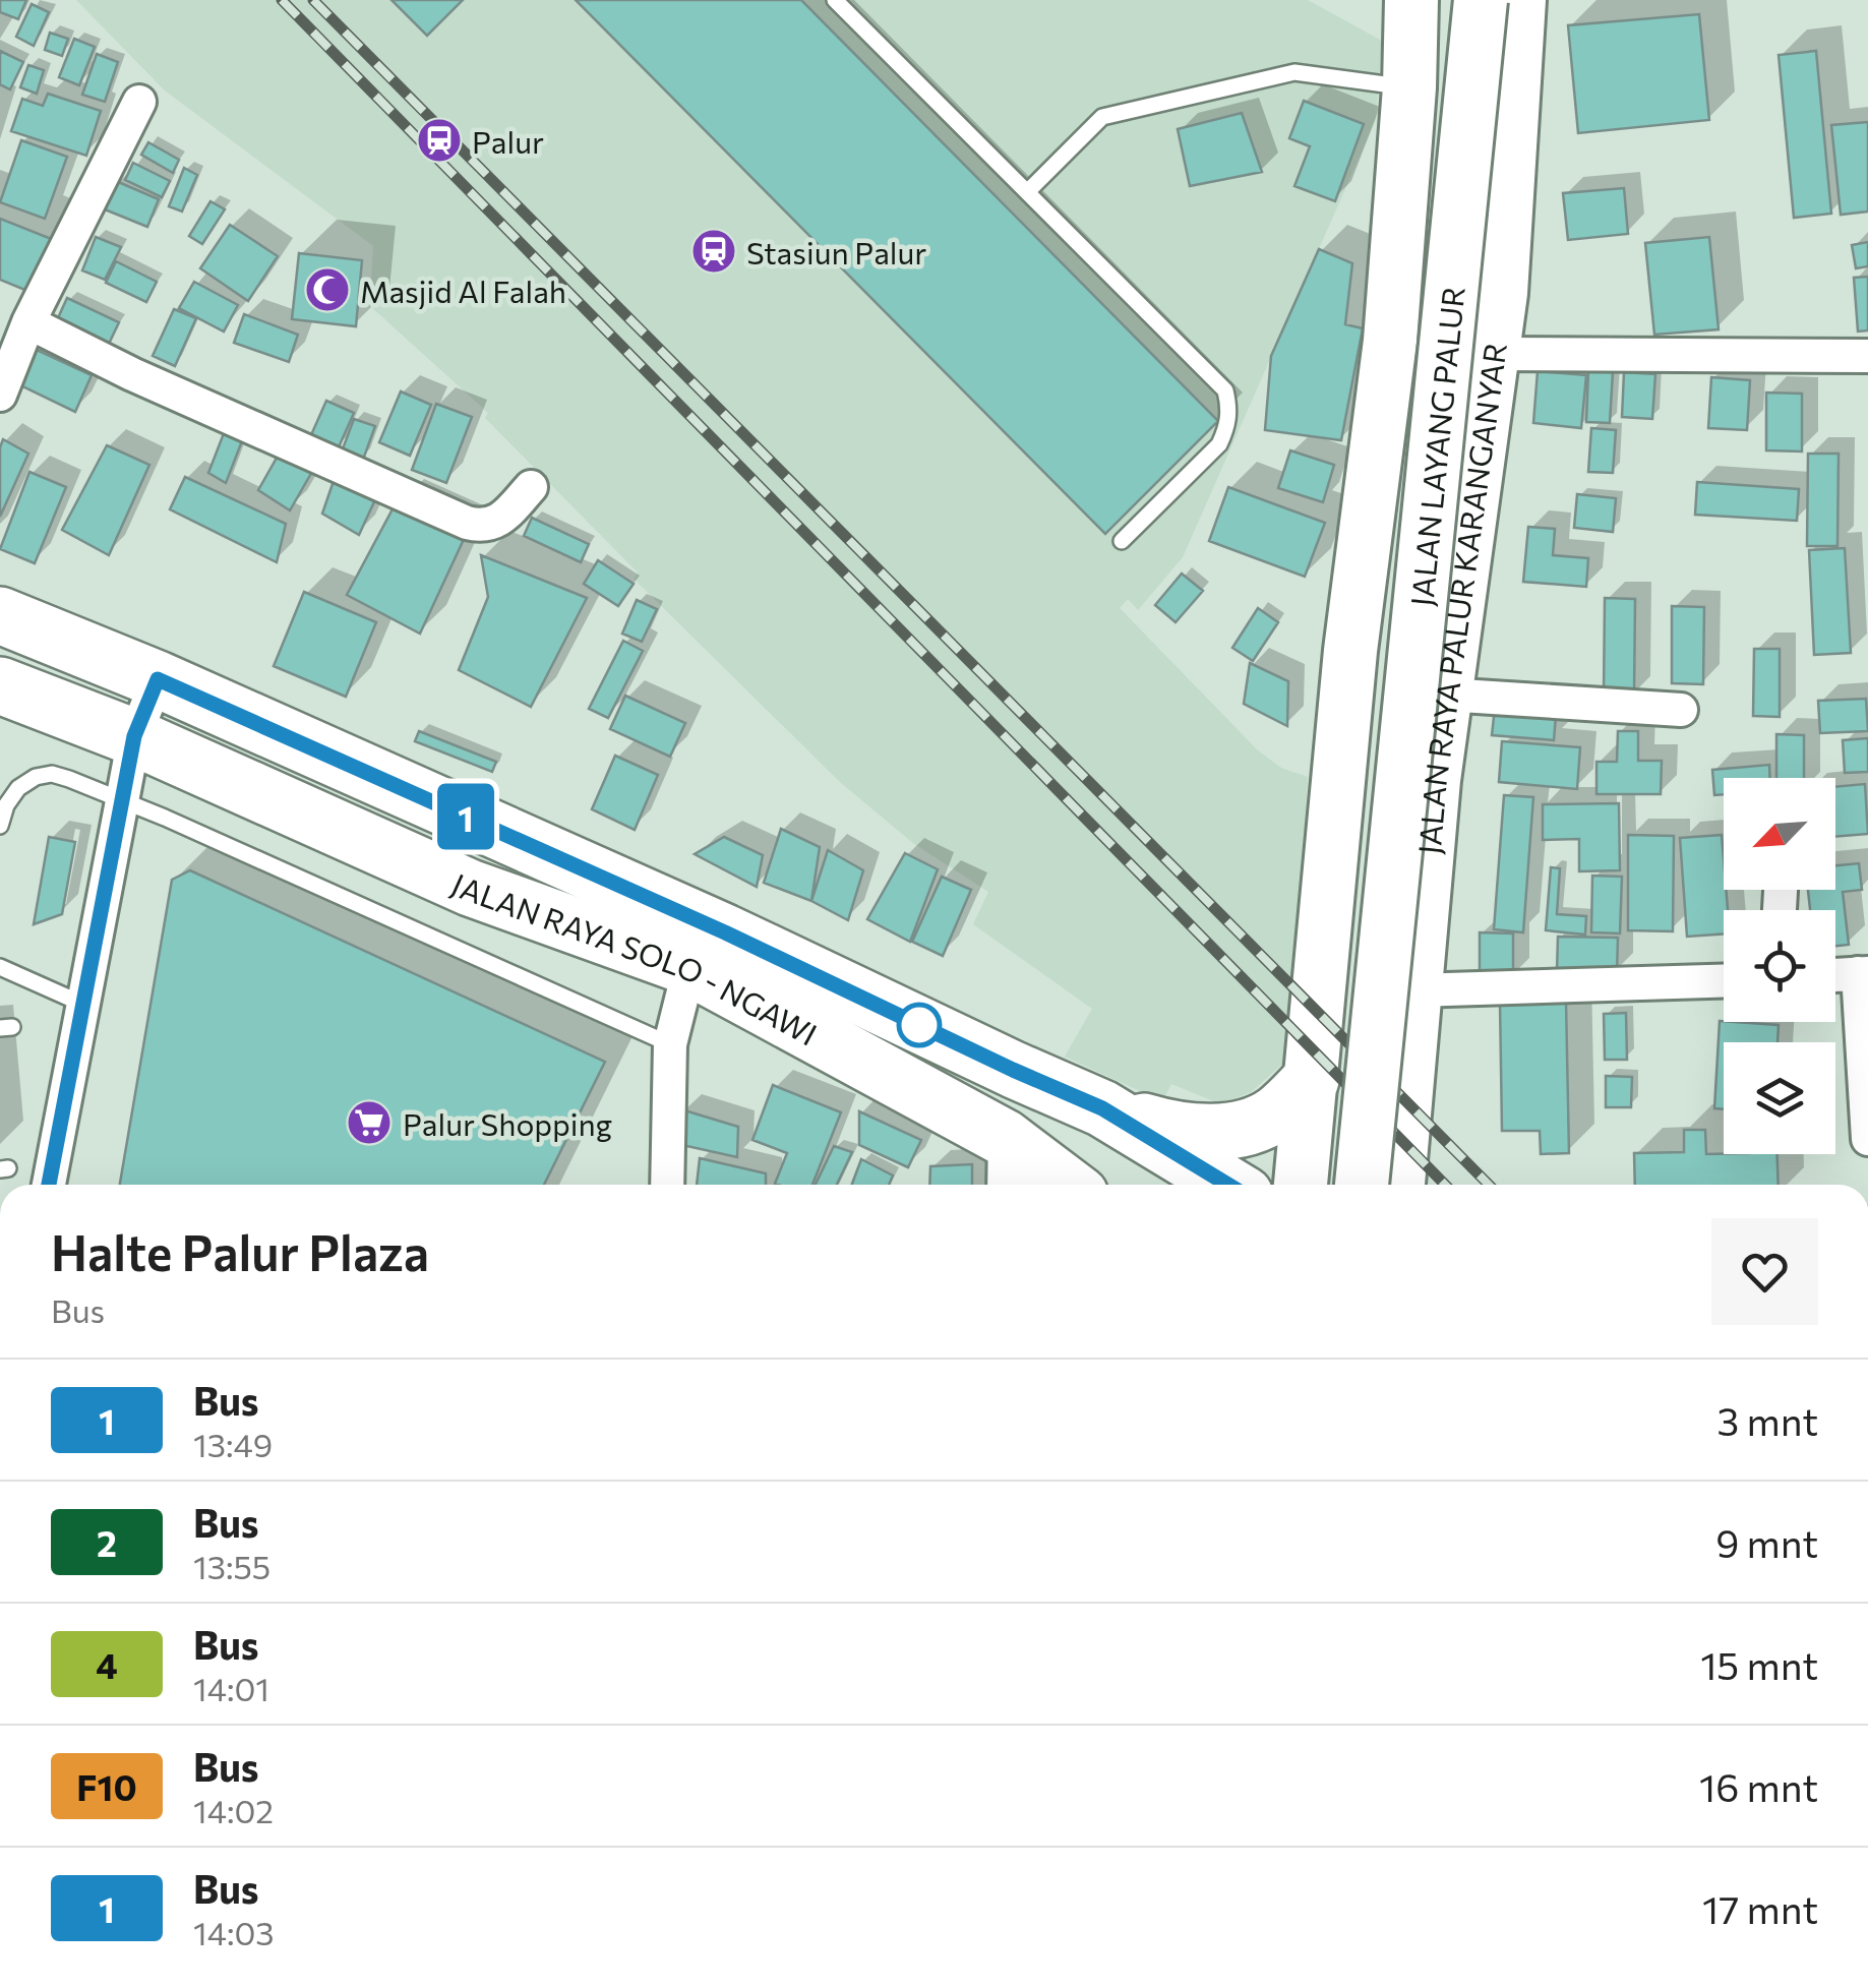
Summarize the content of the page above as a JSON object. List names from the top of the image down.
{
  "streets": {
    "highway": ["JALAN RAYA SOLO - NGAWI"],
    "main road": ["JALAN LAYANG PALUR", "JALAN RAYA PALUR KARANGANYAR"]
  },
  "places": {
    "station": ["Palur", "Stasiun Palur"],
    "mosque": ["Masjid Al Falah"],
    "supermarket": ["Palur Shopping"]
  },
  "lines": ["bus line 1"],
  "north": "bottom left",
  "page": {
    "on_map": "1",
    "heading": ["Halte Palur Plaza", "Bus"],
    "list": [
      {
        "mark": "1",
        "name": "Bus",
        "note": "13:49",
        "value": "3 mnt"
      },
      {
        "mark": "2",
        "name": "Bus",
        "note": "13:55",
        "value": "9 mnt"
      },
      {
        "mark": "4",
        "name": "Bus",
        "note": "14:01",
        "value": "15 mnt"
      },
      {
        "mark": "F10",
        "name": "Bus",
        "note": "14:02",
        "value": "16 mnt"
      },
      {
        "mark": "1",
        "name": "Bus",
        "note": "14:03",
        "value": "17 mnt"
      }
    ]
  }
}
